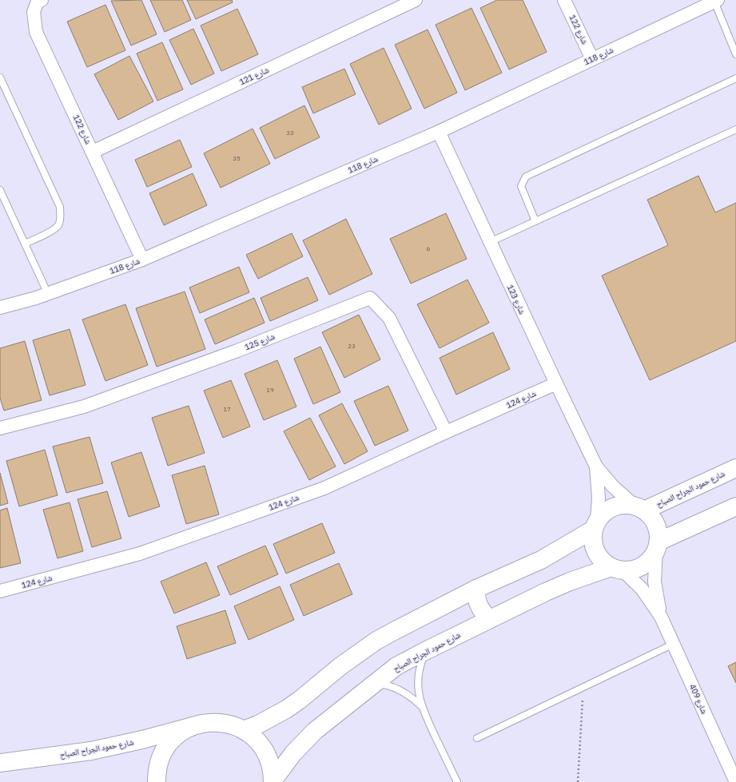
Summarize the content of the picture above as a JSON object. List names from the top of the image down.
{
  "streets": {
    "street": [
      "شارع 122",
      "شارع 118",
      "شارع 121",
      "شارع 123",
      "شارع 125",
      "شارع 124",
      "شارع حمود الجراح الصباح",
      "شارع 409"
    ]
  },
  "crossings": [
    ["شارع 122", "شارع 118"],
    ["شارع 122", "شارع 121"],
    ["شارع 118", "شارع 123"],
    ["شارع 123", "شارع 124"],
    ["شارع 123", "شارع حمود الجراح الصباح"],
    ["شارع 123", "شارع 409"],
    ["شارع 125", "شارع 124"],
    ["شارع حمود الجراح الصباح", "شارع 409"]
  ],
  "house_numbers": [
    "33",
    "35",
    "6",
    "23",
    "19",
    "17"
  ]
}
